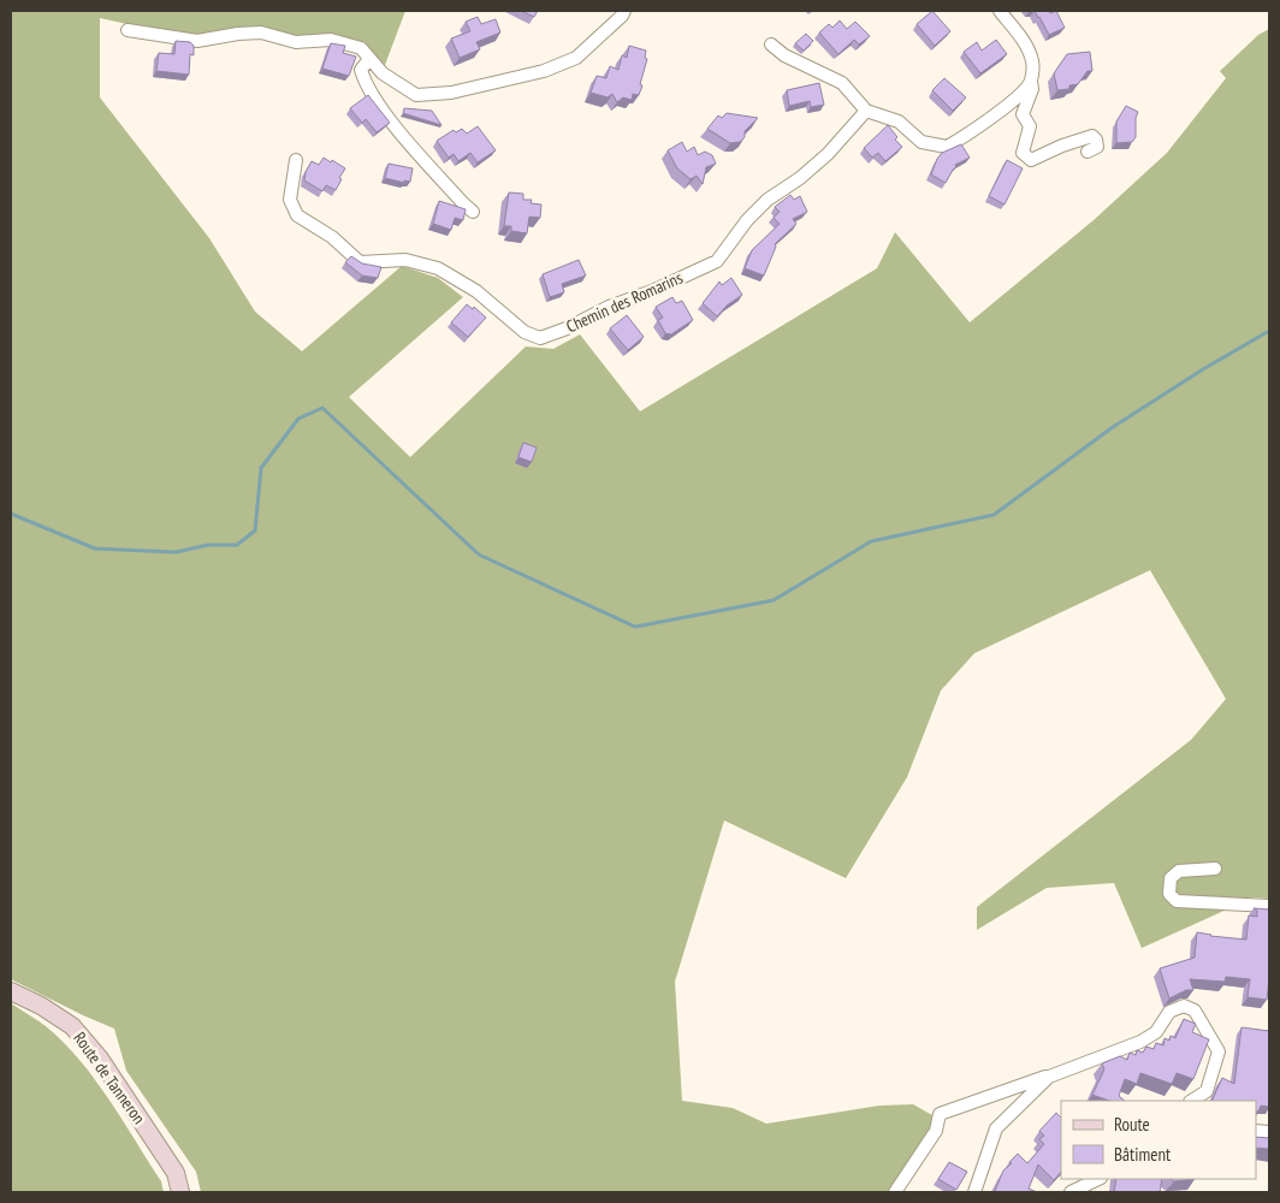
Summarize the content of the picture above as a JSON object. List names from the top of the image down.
{
  "streets": {
    "street": ["Chemin des Romarins", "Route de Tanneron"]
  },
  "legend": ["Route", "Bâtiment"]
}
